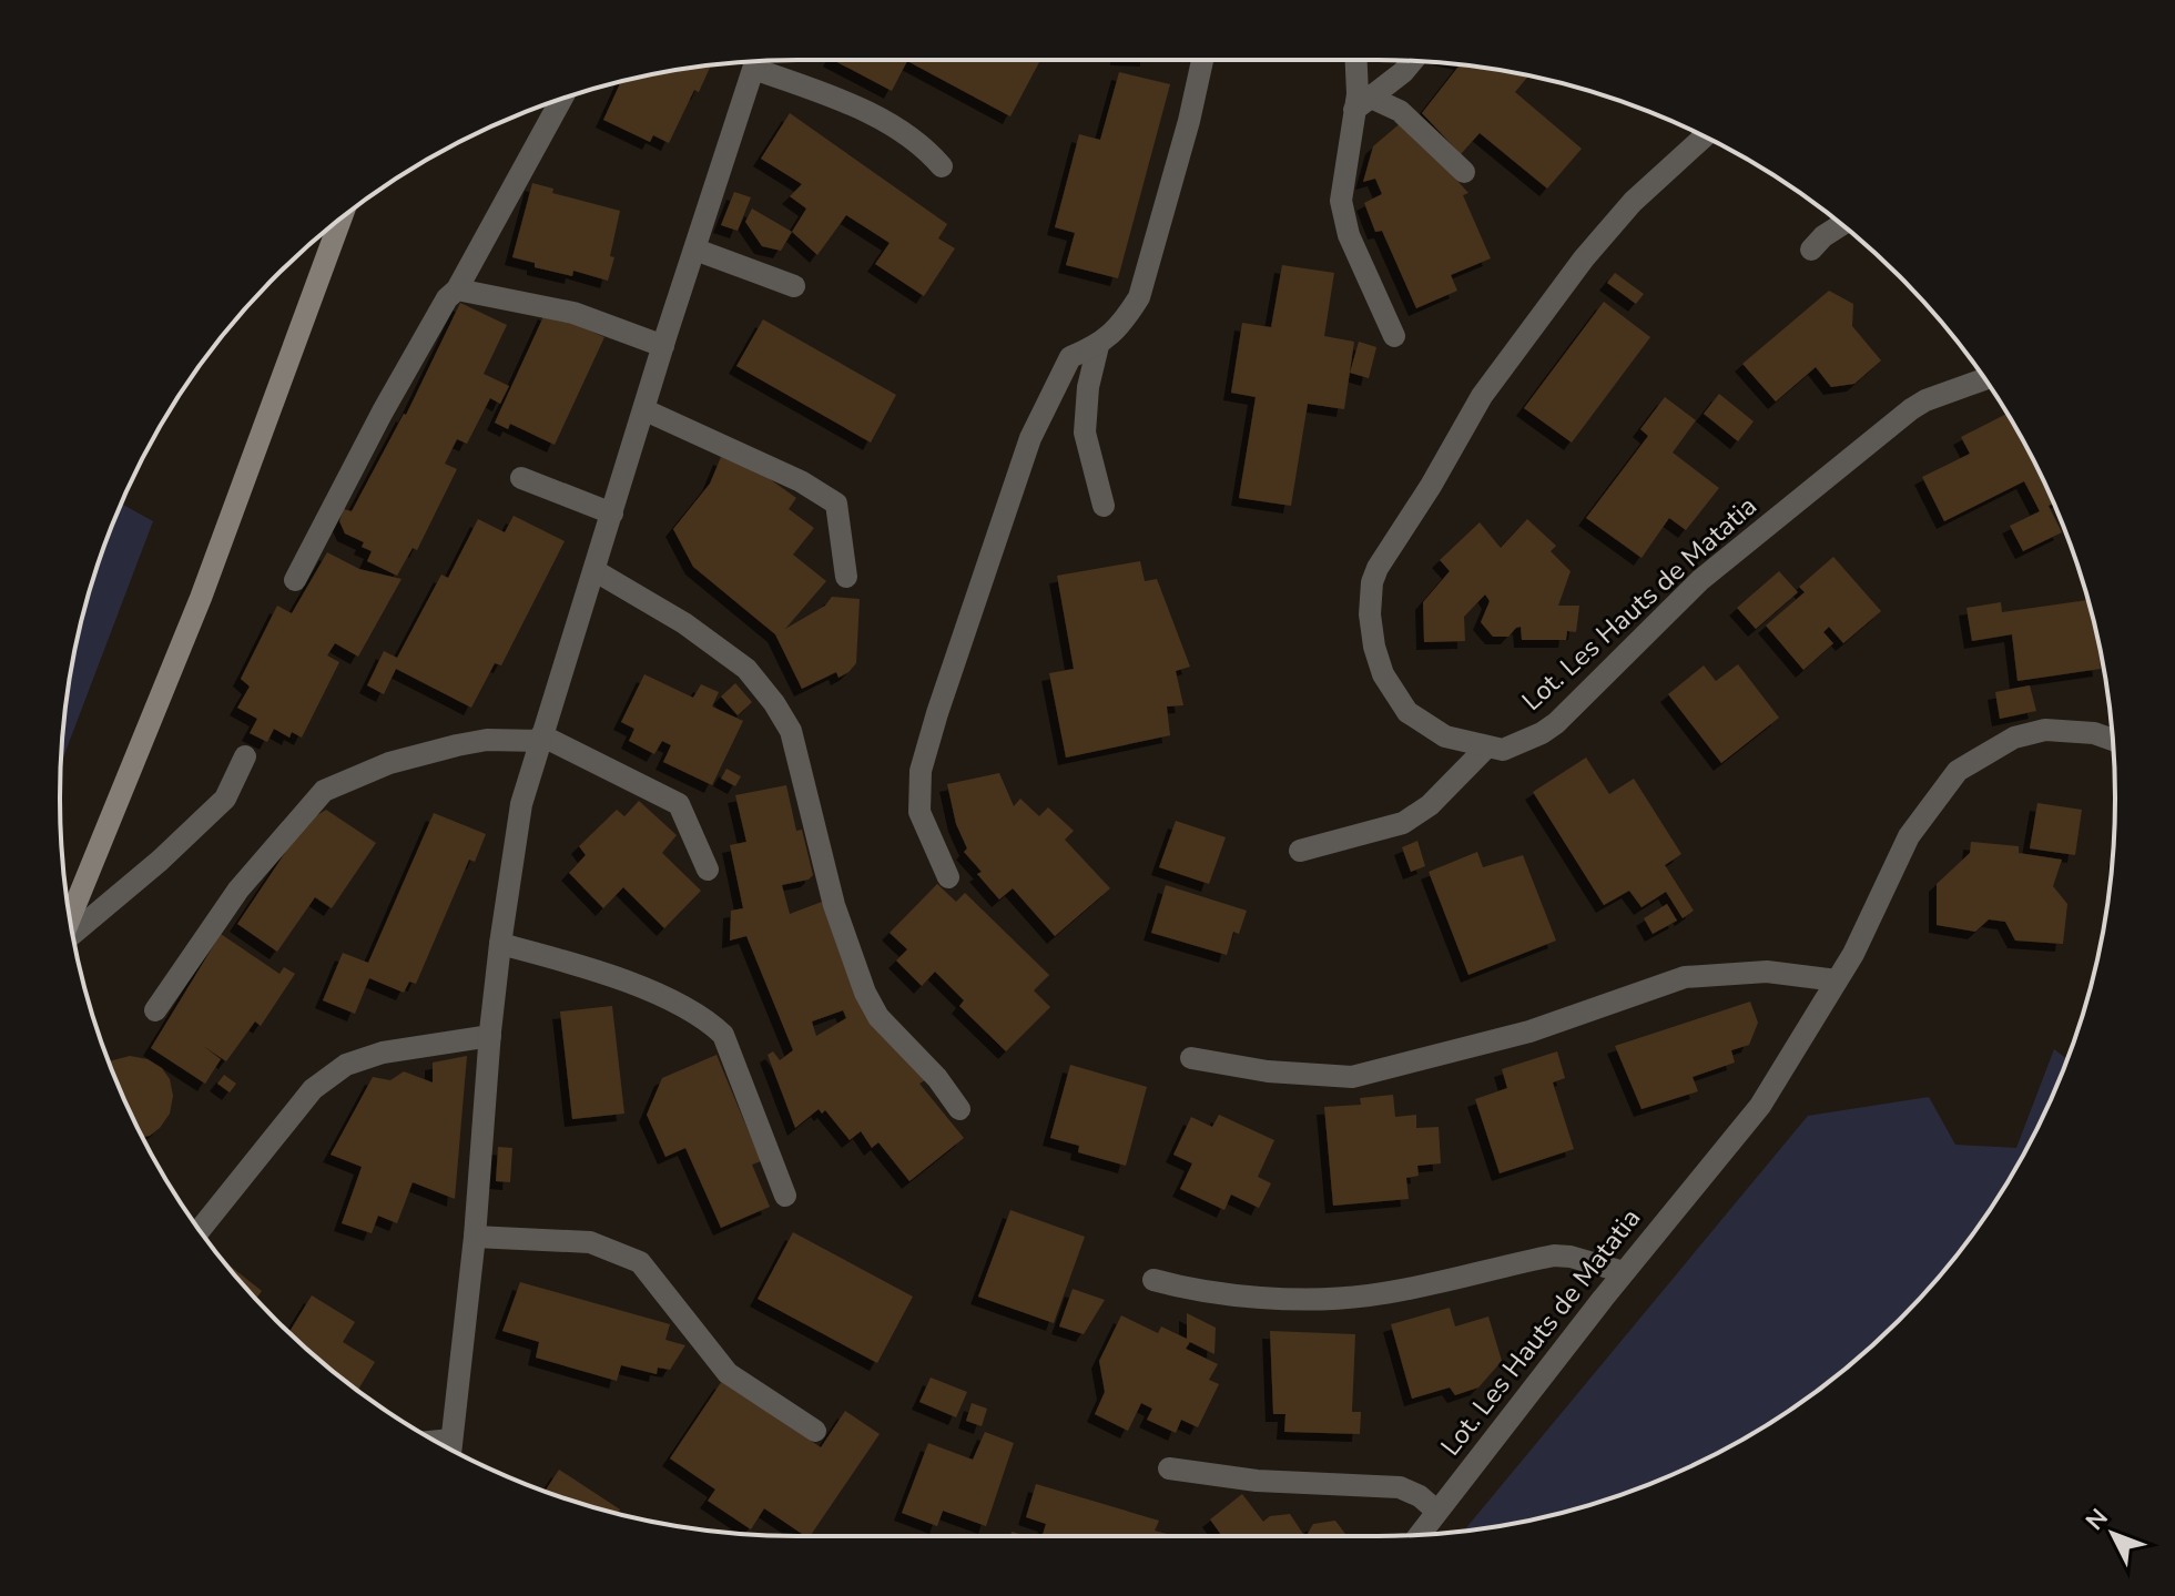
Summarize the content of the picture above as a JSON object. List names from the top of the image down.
{
  "streets": {
    "street": ["Lot. Les Hauts de Matatia"]
  },
  "north": "top left"
}
